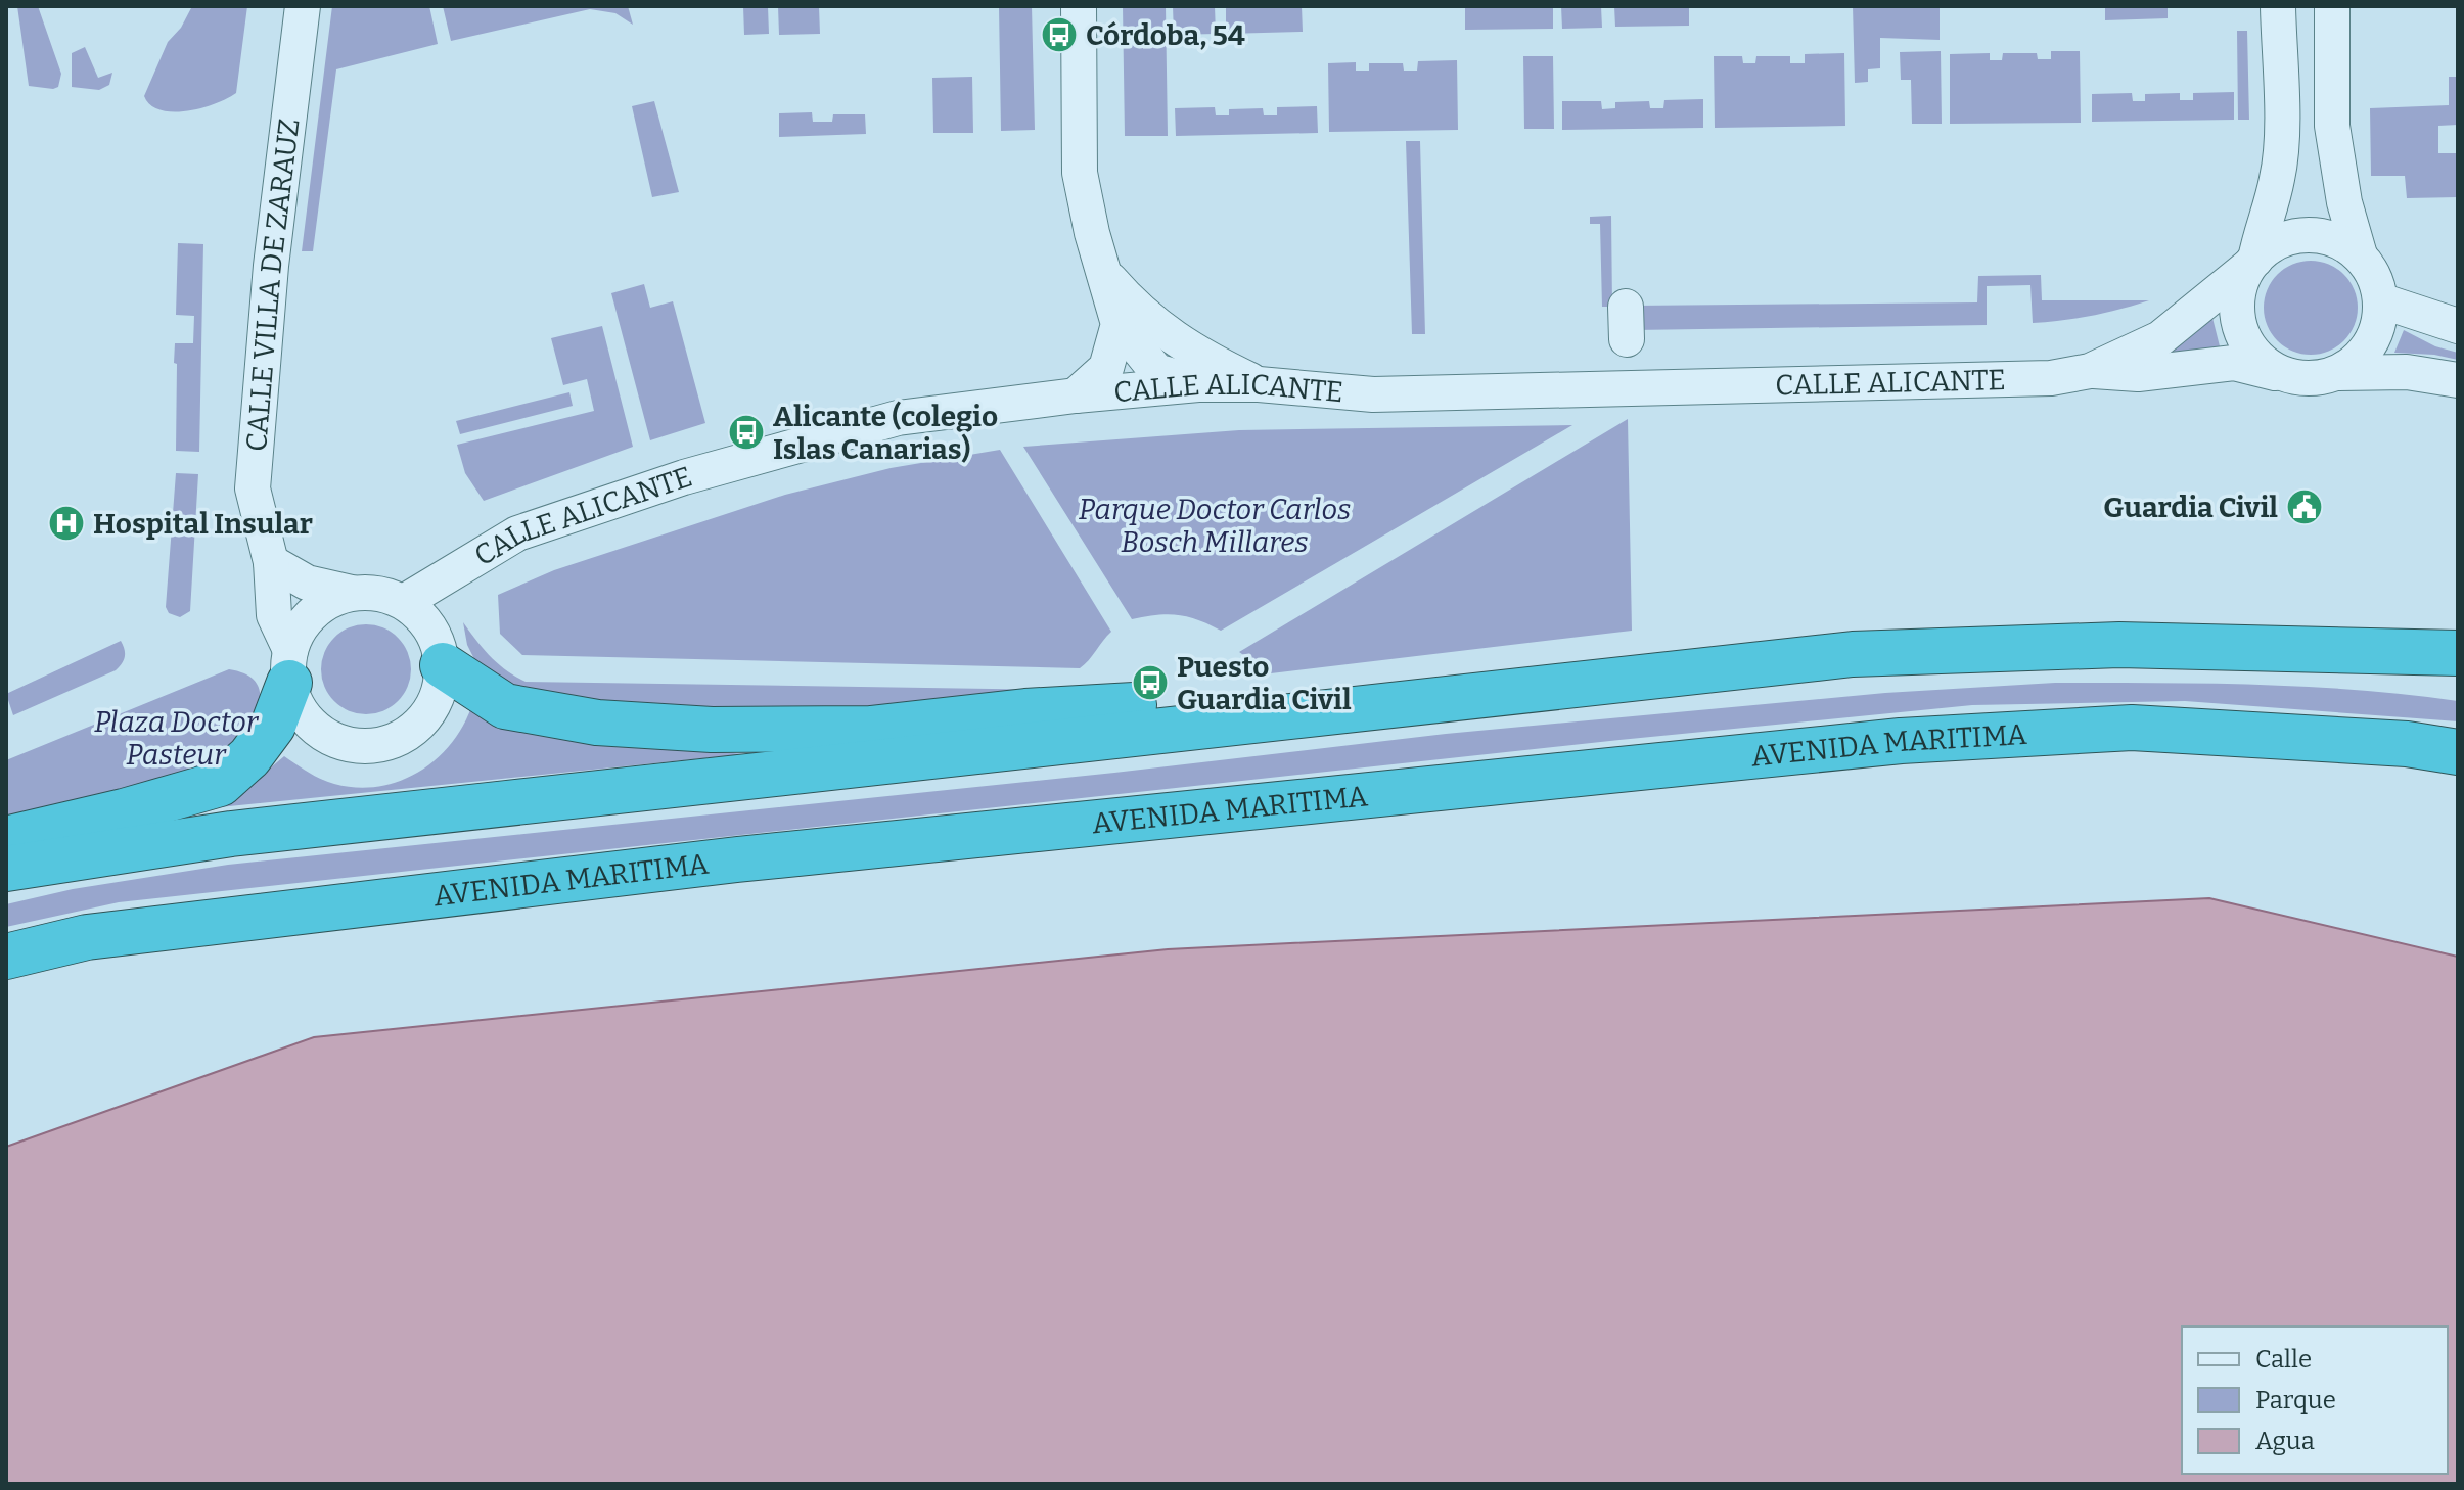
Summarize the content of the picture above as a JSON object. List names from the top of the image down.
{
  "streets": {
    "highway": ["AVENIDA MARITIMA"],
    "street": ["CALLE VILLA DE ZARAUZ", "CALLE ALICANTE"]
  },
  "crossings": [
    ["CALLE VILLA DE ZARAUZ", "CALLE ALICANTE"]
  ],
  "parks": ["Parque Doctor Carlos Bosch Millares", "Plaza Doctor Pasteur"],
  "places": {
    "bus stop": ["Córdoba, 54", "Alicante (colegio Islas Canarias)", "Puesto Guardia Civil"],
    "public building": ["Guardia Civil"],
    "hospital": ["Hospital Insular"]
  },
  "legend": ["Calle", "Parque", "Agua"]
}
